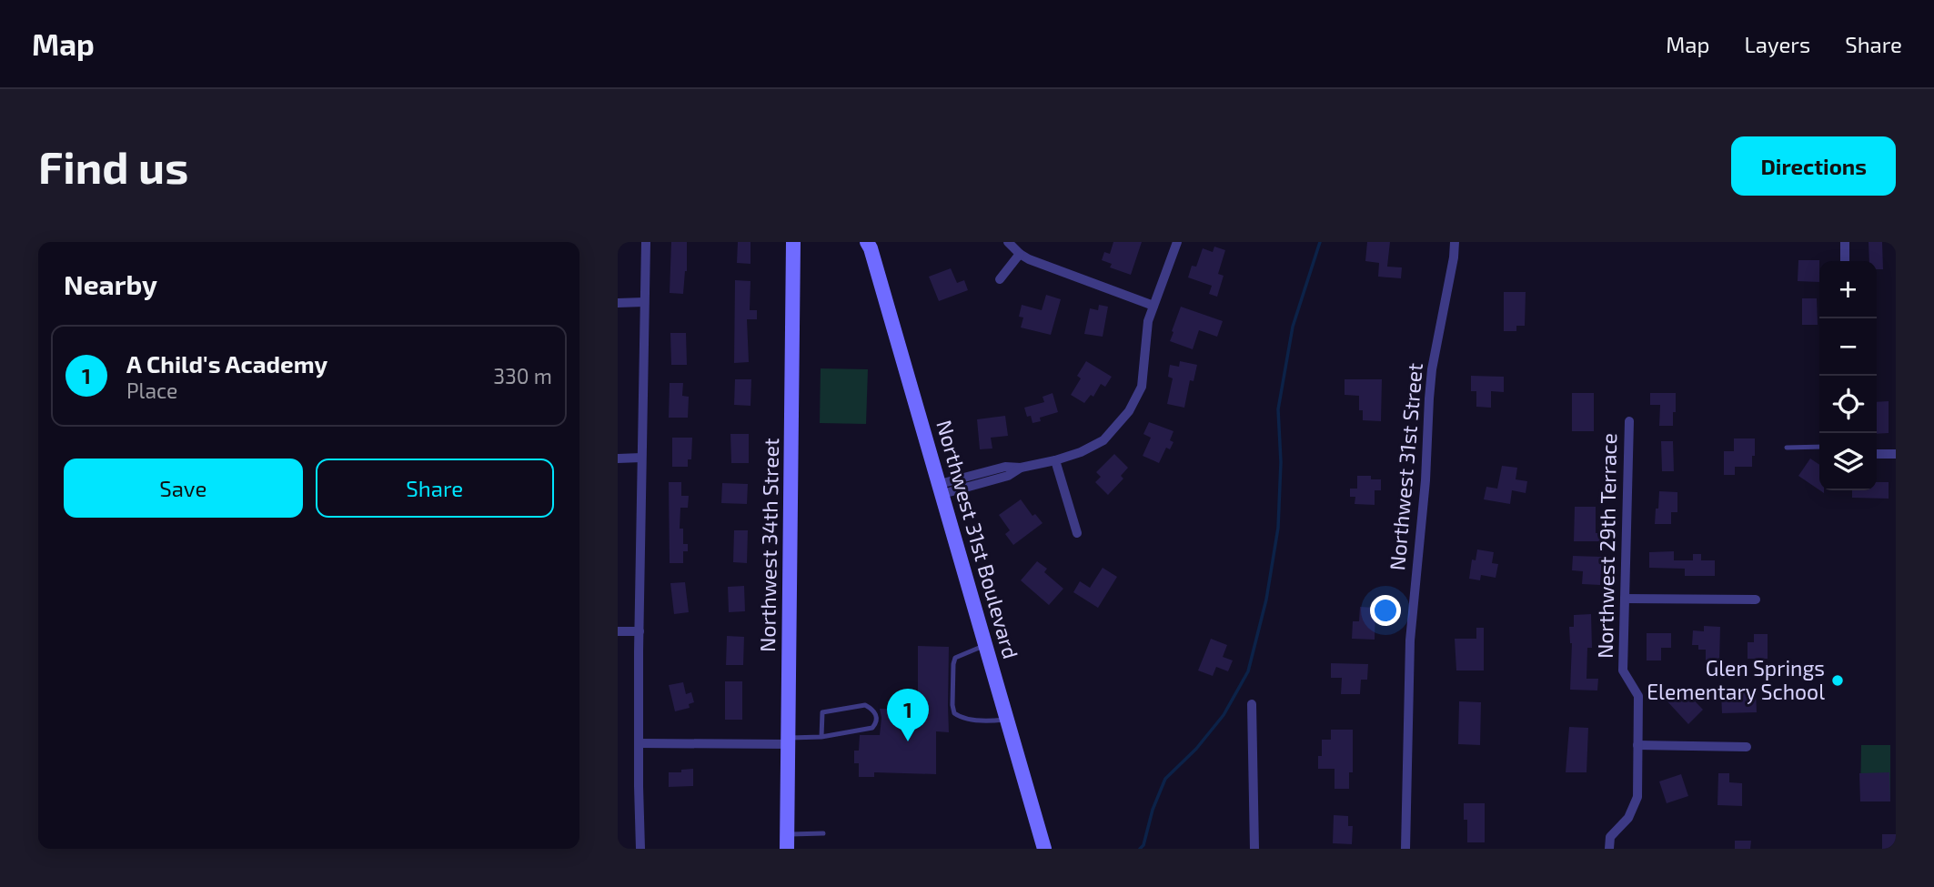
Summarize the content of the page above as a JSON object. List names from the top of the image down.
{
  "streets": {
    "street": [
      "Northwest 31st Street",
      "Northwest 31st Boulevard",
      "Northwest 34th Street",
      "Northwest 29th Terrace"
    ]
  },
  "places": ["Glen Springs Elementary School"],
  "page": {
    "header": "Map",
    "nav": ["Map", "Layers", "Share"],
    "buttons": [
      "Directions",
      ["Save", "Share"]
    ],
    "title": "Find us",
    "heading": "Nearby",
    "map_buttons": ["+", "−"],
    "list": [
      {
        "mark": "1",
        "name": "A Child's Academy",
        "note": "Place",
        "value": "330 m"
      }
    ],
    "pins": "1"
  }
}
